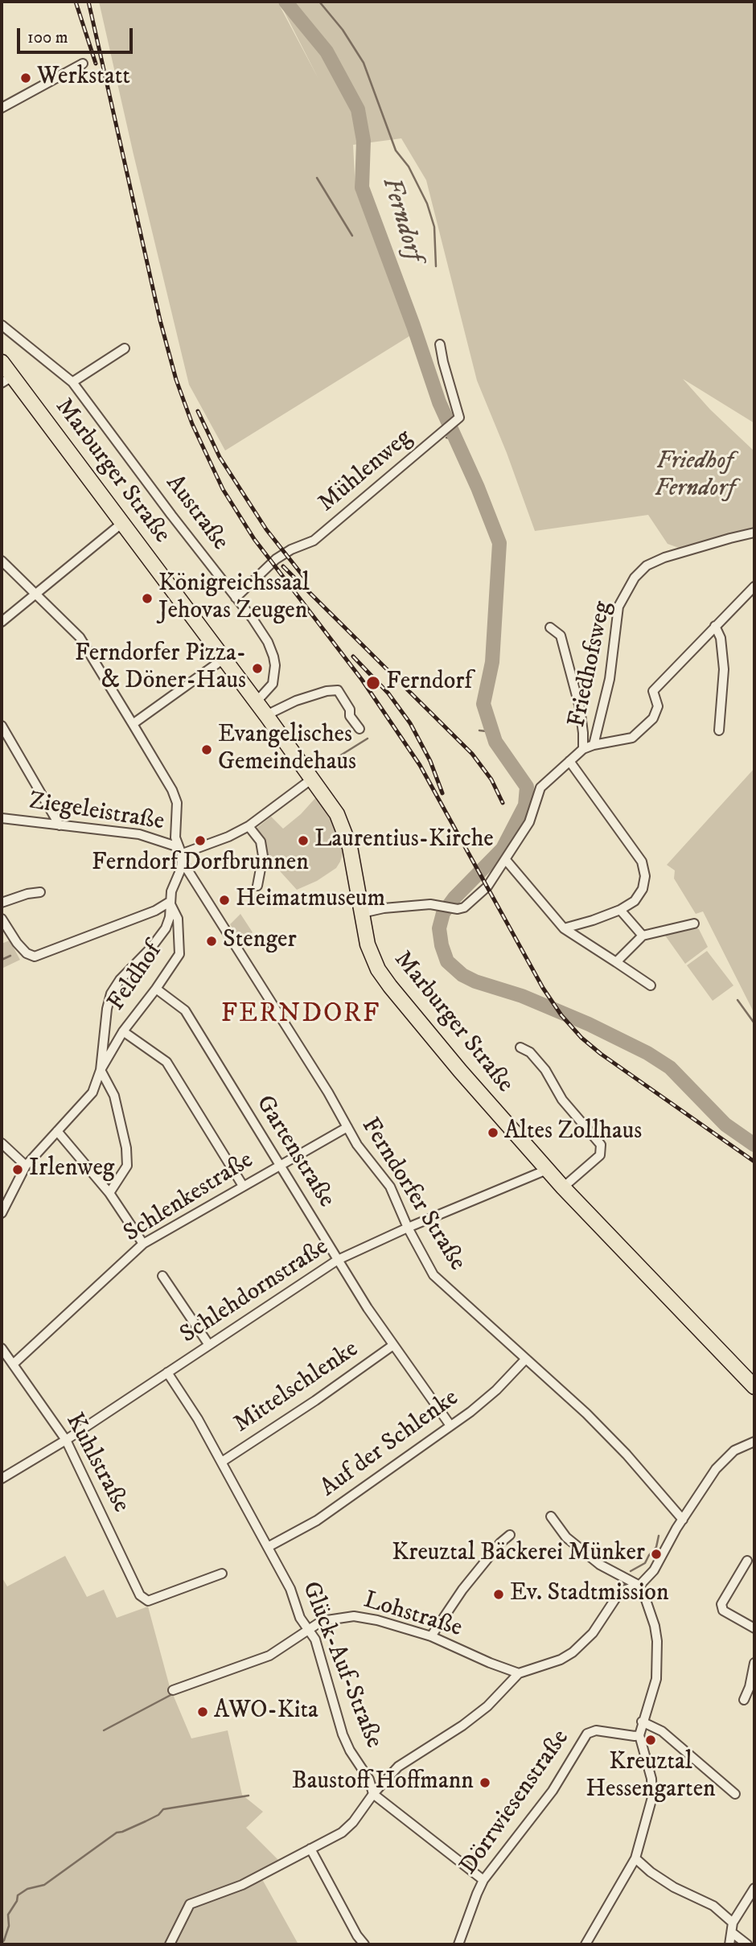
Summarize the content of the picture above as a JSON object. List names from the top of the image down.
{
  "streets": {
    "main road": ["Marburger Straße"],
    "street": [
      "Mühlenweg",
      "Austraße",
      "Friedhofsweg",
      "Ziegeleistraße",
      "Feldhof",
      "Gartenstraße",
      "Ferndorfer Straße",
      "Schlenkestraße",
      "Schlehdornstraße",
      "Mittelschlenke",
      "Auf der Schlenke",
      "Kuhlstraße",
      "Lohstraße",
      "Glück-Auf-Straße",
      "Dörrwiesenstraße"
    ]
  },
  "crossings": [
    ["Marburger Straße", "Austraße"],
    ["Marburger Straße", "Friedhofsweg"],
    ["Marburger Straße", "Schlehdornstraße"],
    ["Mühlenweg", "Austraße"],
    ["Ziegeleistraße", "Ferndorfer Straße"],
    ["Feldhof", "Gartenstraße"],
    ["Gartenstraße", "Schlenkestraße"],
    ["Gartenstraße", "Schlehdornstraße"],
    ["Gartenstraße", "Mittelschlenke"],
    ["Gartenstraße", "Auf der Schlenke"],
    ["Ferndorfer Straße", "Schlenkestraße"],
    ["Ferndorfer Straße", "Schlehdornstraße"],
    ["Ferndorfer Straße", "Auf der Schlenke"],
    ["Schlenkestraße", "Kuhlstraße"],
    ["Schlehdornstraße", "Kuhlstraße"],
    ["Schlehdornstraße", "Glück-Auf-Straße"],
    ["Mittelschlenke", "Glück-Auf-Straße"],
    ["Auf der Schlenke", "Glück-Auf-Straße"],
    ["Lohstraße", "Glück-Auf-Straße"],
    ["Glück-Auf-Straße", "Dörrwiesenstraße"]
  ],
  "districts": ["FERNDORF"],
  "water": ["Ferndorf"],
  "parks": ["Friedhof Ferndorf"],
  "places": [
    "Werkstatt",
    "Königreichssaal Jehovas Zeugen",
    "Ferndorfer Pizza- & Döner-Haus",
    "Ferndorf",
    "Evangelisches Gemeindehaus",
    "Ferndorf Dorfbrunnen",
    "Laurentius-Kirche",
    "Heimatmuseum",
    "Stenger",
    "Altes Zollhaus",
    "Irlenweg",
    "Kreuztal Bäckerei Münker",
    "Ev. Stadtmission",
    "AWO-Kita",
    "Kreuztal Hessengarten",
    "Baustoff Hoffmann"
  ],
  "scale_bar": "100 m"
}
